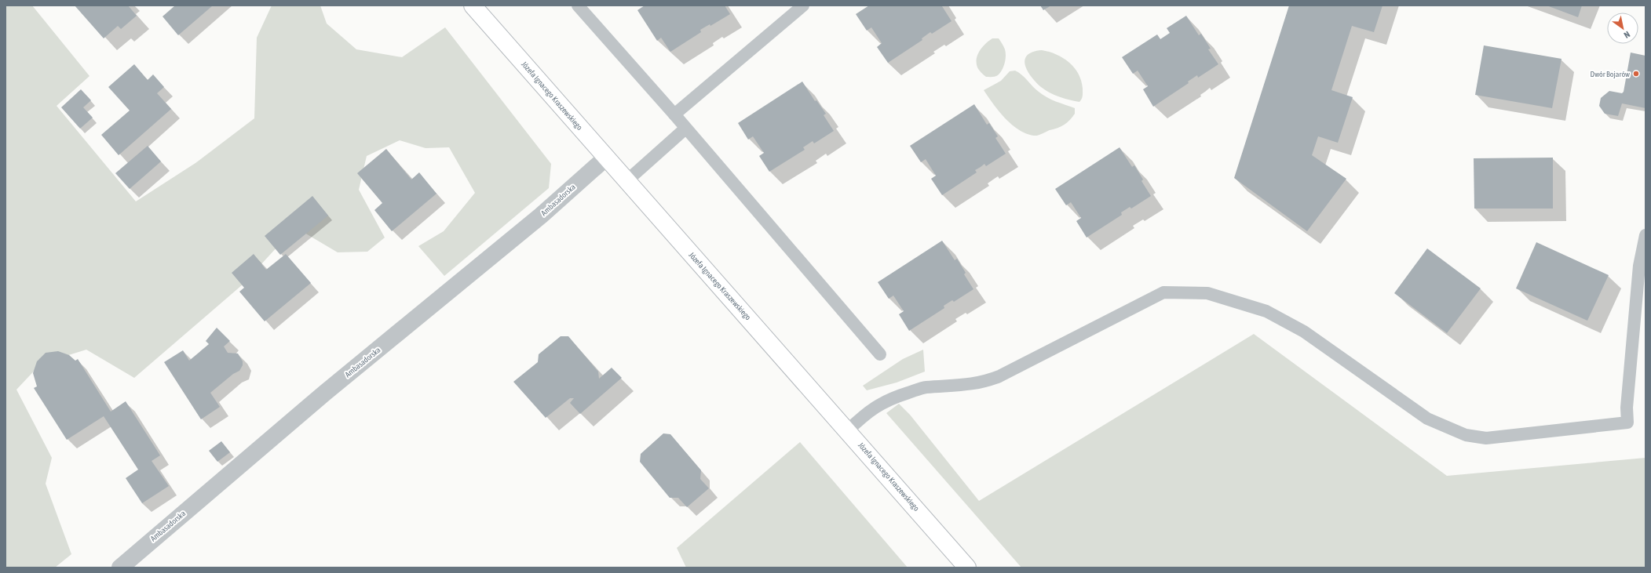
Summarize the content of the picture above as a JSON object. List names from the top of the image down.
{
  "streets": {
    "street": ["Józefa Ignacego Kraszewskiego", "Ambasadorska"]
  },
  "crossings": [
    ["Józefa Ignacego Kraszewskiego", "Ambasadorska"]
  ],
  "places": ["Dwór Bojarów"],
  "north": "bottom right"
}
